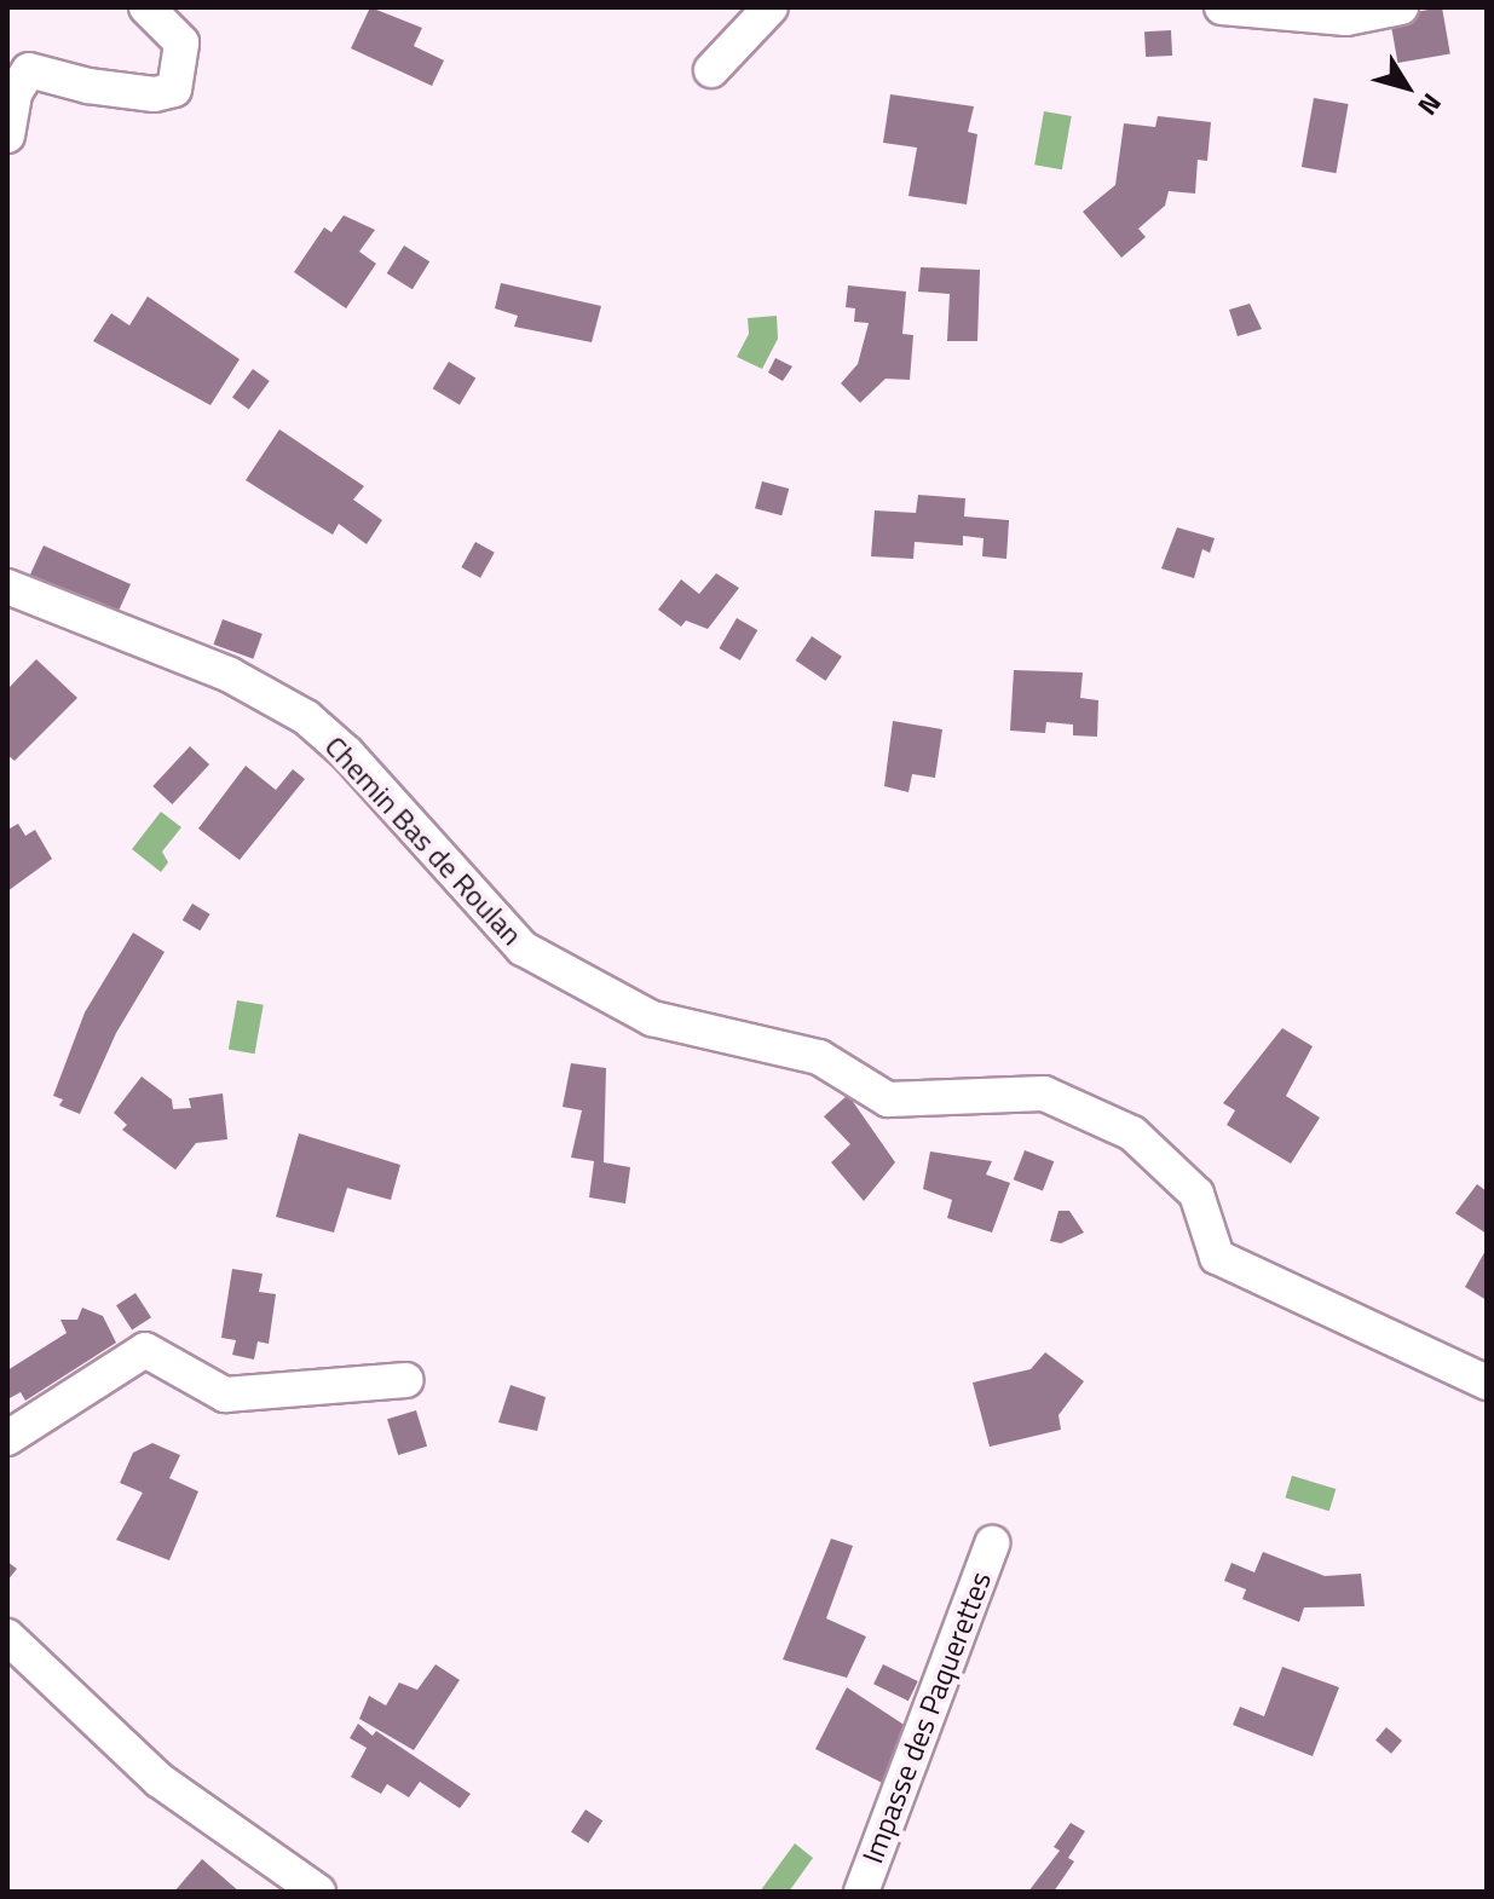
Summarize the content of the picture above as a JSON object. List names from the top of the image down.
{
  "streets": {
    "street": ["Chemin Bas de Roulan", "Impasse des Paquerettes"]
  },
  "north": "bottom right"
}
